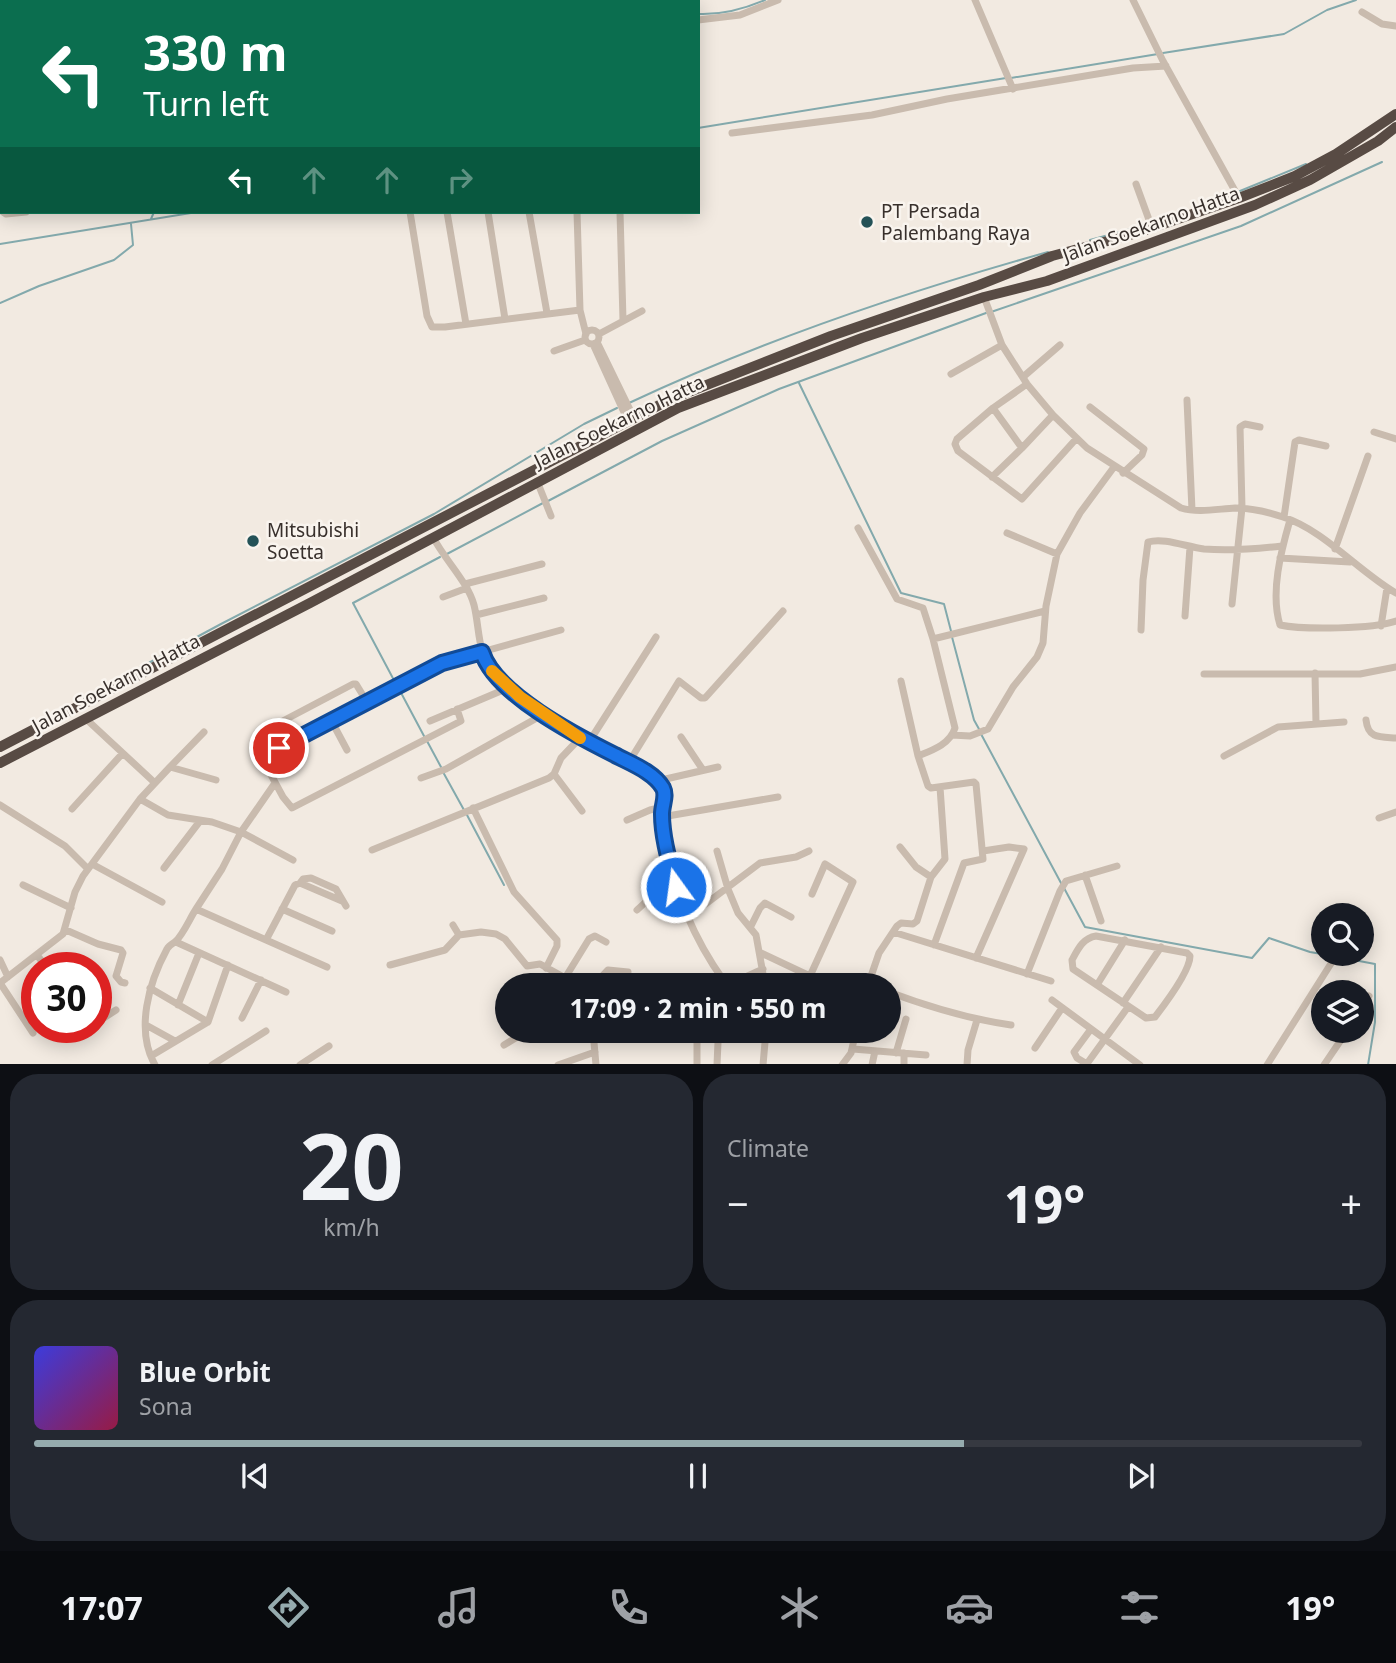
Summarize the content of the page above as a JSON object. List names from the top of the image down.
{
  "streets": {
    "highway": ["Jalan Soekarno Hatta"]
  },
  "places": ["PT Persada Palembang Raya", "Mitsubishi Soetta"],
  "page": {
    "turn": ["330 m", "Turn left"],
    "limit": "30",
    "trip": "17:09 · 2 min · 550 m",
    "tile": [
      ["20", "km/h"],
      "Climate"
    ],
    "heat": ["−", "19°", "+"],
    "song": ["Blue Orbit", "Sona"],
    "tabs": ["17:07", "19°"]
  }
}
